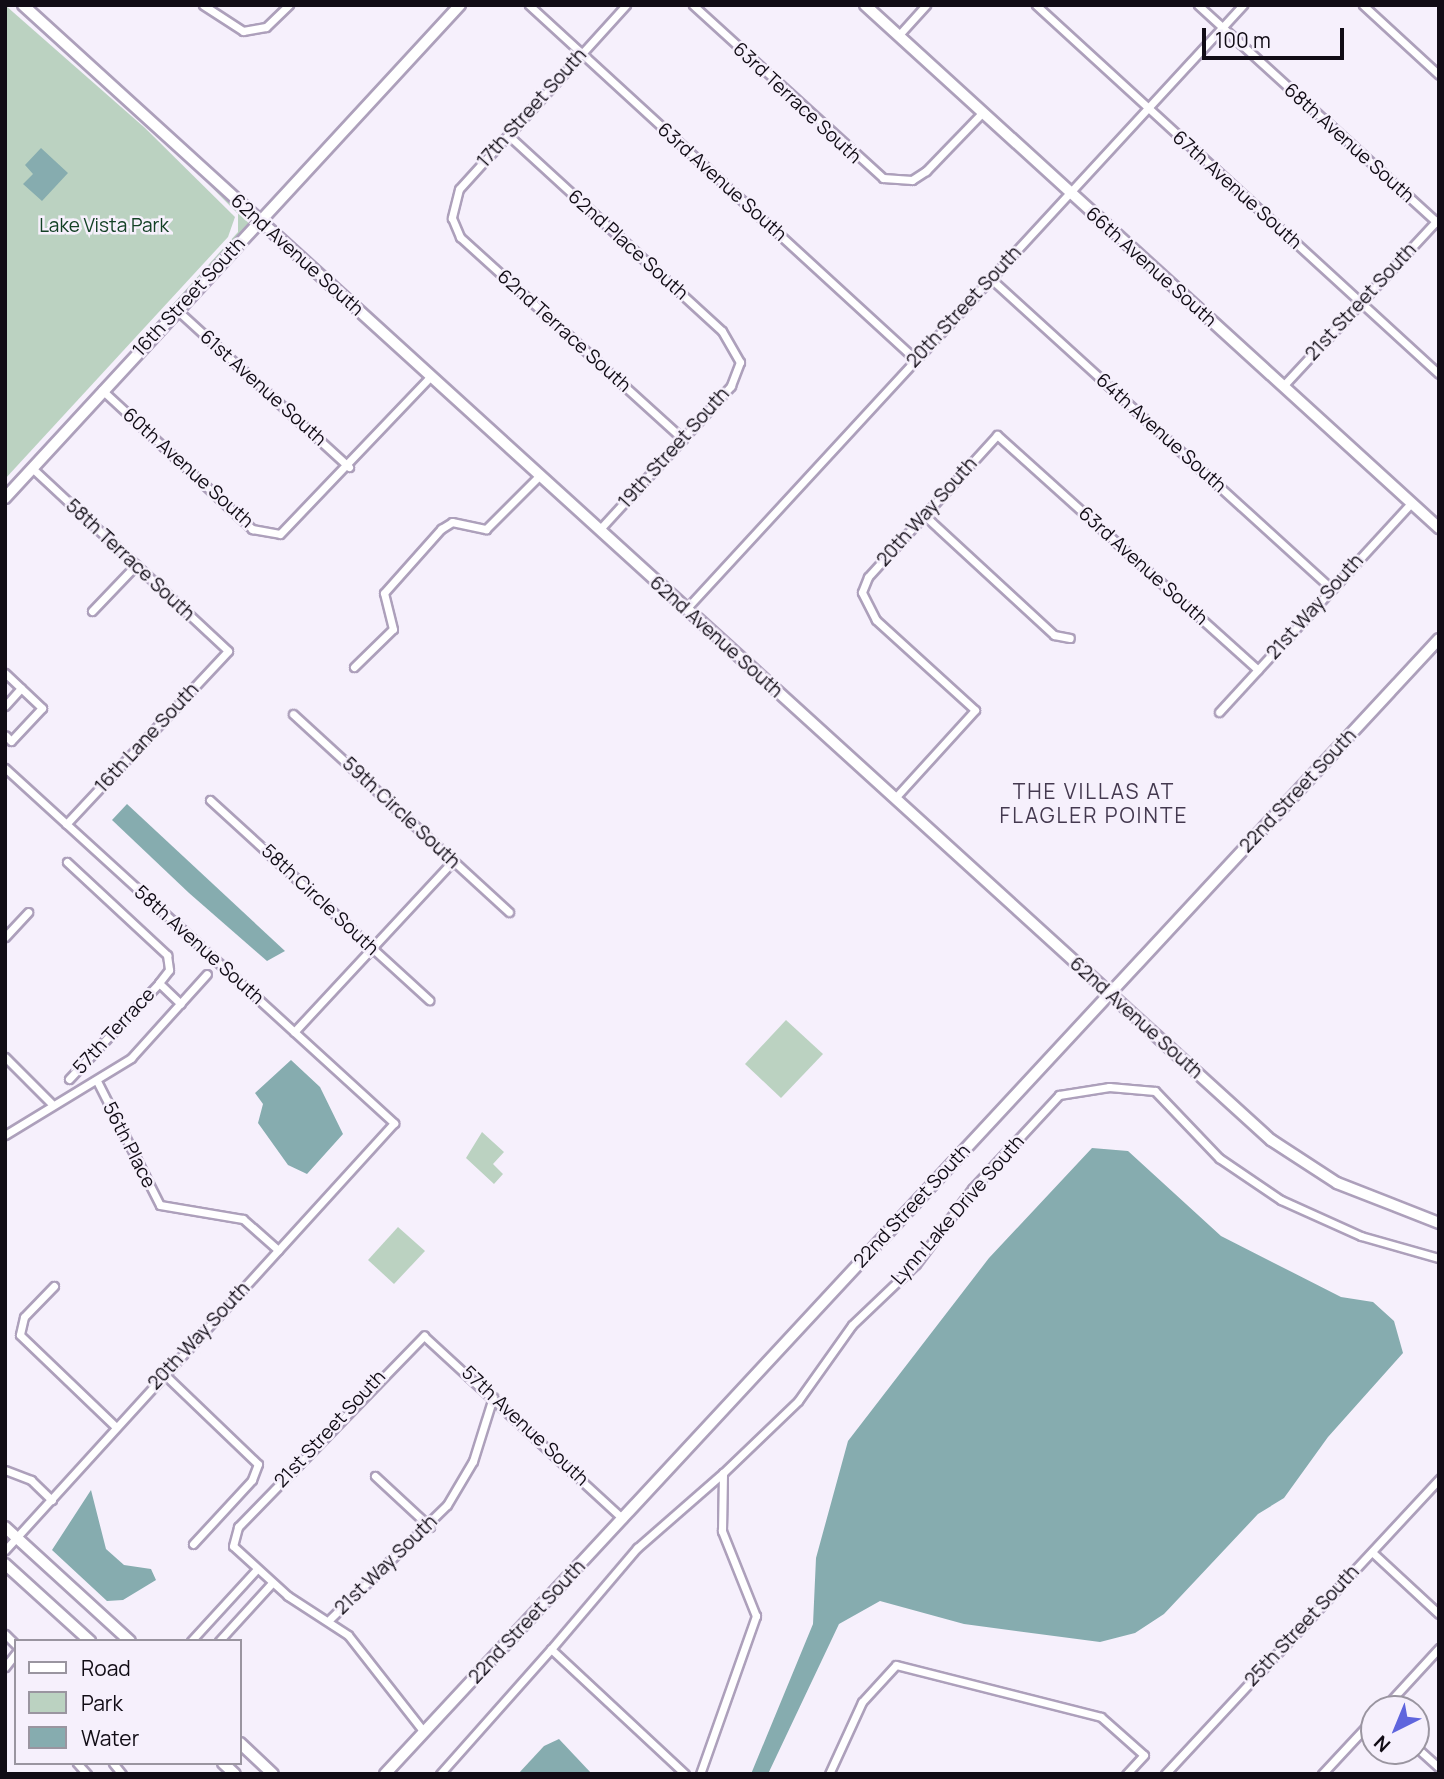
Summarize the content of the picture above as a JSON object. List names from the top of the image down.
{
  "streets": {
    "street": [
      "63rd Terrace South",
      "17th Street South",
      "68th Avenue South",
      "63rd Avenue South",
      "67th Avenue South",
      "62nd Place South",
      "62nd Avenue South",
      "66th Avenue South",
      "16th Street South",
      "21st Street South",
      "20th Street South",
      "62nd Terrace South",
      "61st Avenue South",
      "64th Avenue South",
      "19th Street South",
      "60th Avenue South",
      "20th Way South",
      "58th Terrace South",
      "21st Way South",
      "16th Lane South",
      "22nd Street South",
      "59th Circle South",
      "58th Circle South",
      "58th Avenue South",
      "57th Terrace",
      "56th Place",
      "Lynn Lake Drive South",
      "57th Avenue South",
      "25th Street South"
    ]
  },
  "crossings": [
    ["63rd Terrace South", "66th Avenue South"],
    ["17th Street South", "63rd Avenue South"],
    ["17th Street South", "62nd Place South"],
    ["17th Street South", "62nd Terrace South"],
    ["68th Avenue South", "21st Street South"],
    ["68th Avenue South", "20th Street South"],
    ["63rd Avenue South", "20th Street South"],
    ["63rd Avenue South", "20th Way South"],
    ["63rd Avenue South", "21st Way South"],
    ["67th Avenue South", "21st Street South"],
    ["67th Avenue South", "20th Street South"],
    ["62nd Place South", "19th Street South"],
    ["62nd Avenue South", "16th Street South"],
    ["62nd Avenue South", "20th Street South"],
    ["62nd Avenue South", "19th Street South"],
    ["62nd Avenue South", "20th Way South"],
    ["62nd Avenue South", "22nd Street South"],
    ["66th Avenue South", "21st Street South"],
    ["66th Avenue South", "20th Street South"],
    ["66th Avenue South", "21st Way South"],
    ["16th Street South", "61st Avenue South"],
    ["16th Street South", "60th Avenue South"],
    ["16th Street South", "58th Terrace South"],
    ["21st Street South", "57th Avenue South"],
    ["20th Street South", "64th Avenue South"],
    ["62nd Terrace South", "19th Street South"],
    ["61st Avenue South", "60th Avenue South"],
    ["64th Avenue South", "21st Way South"],
    ["20th Way South", "58th Avenue South"],
    ["20th Way South", "56th Place"],
    ["58th Terrace South", "16th Lane South"],
    ["21st Way South", "57th Avenue South"],
    ["16th Lane South", "58th Avenue South"],
    ["22nd Street South", "57th Avenue South"]
  ],
  "districts": ["THE VILLAS AT FLAGLER POINTE"],
  "parks": ["Lake Vista Park"],
  "legend": ["Road", "Park", "Water"],
  "scale_bar": "100 m",
  "north": "bottom left"
}
